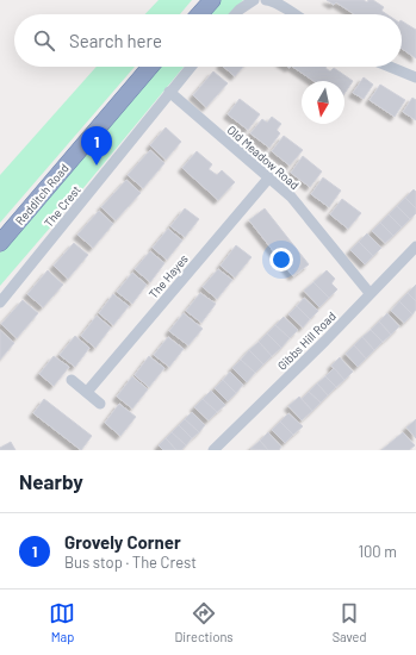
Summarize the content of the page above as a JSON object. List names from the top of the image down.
{
  "streets": {
    "highway": ["Redditch Road"],
    "street": [
      "Old Meadow Road",
      "The Crest",
      "The Hayes",
      "Gibbs Hill Road"
    ]
  },
  "crossings": [
    ["Old Meadow Road", "The Crest"],
    ["Old Meadow Road", "The Hayes"],
    ["Old Meadow Road", "Gibbs Hill Road"]
  ],
  "north": "bottom",
  "page": {
    "search": "Search here",
    "pins": "1",
    "heading": "Nearby",
    "list": [
      {
        "mark": "1",
        "name": "Grovely Corner",
        "note": "Bus stop · The Crest",
        "value": "100 m"
      }
    ],
    "nav": ["Map", "Directions", "Saved"]
  }
}
